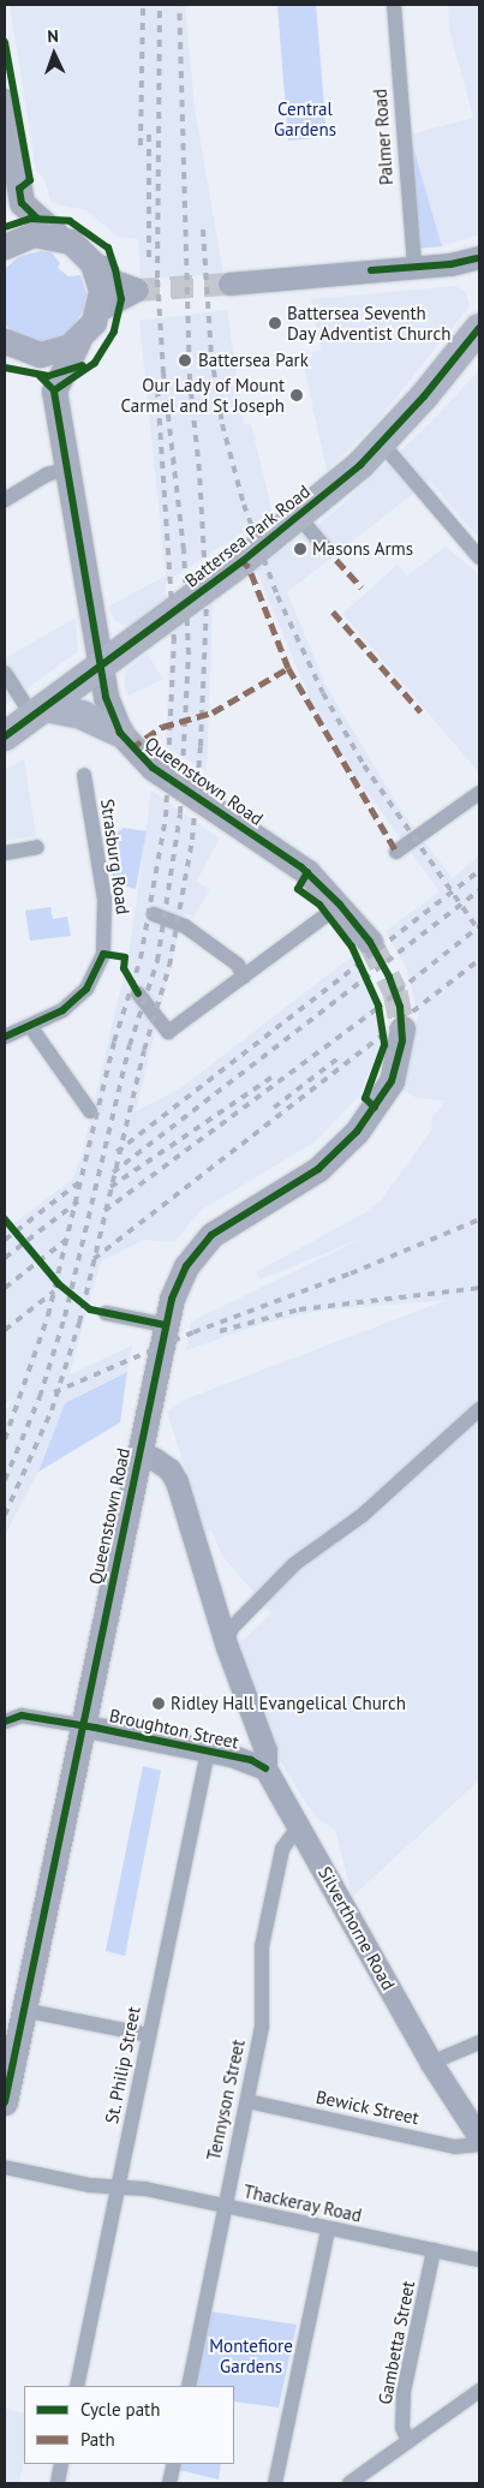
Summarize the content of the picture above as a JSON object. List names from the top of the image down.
{
  "streets": {
    "highway": ["Battersea Park Road"],
    "main road": ["Queenstown Road", "Broughton Street", "Silverthorne Road"],
    "street": [
      "Palmer Road",
      "Strasburg Road",
      "St. Philip Street",
      "Tennyson Street",
      "Bewick Street",
      "Thackeray Road",
      "Gambetta Street"
    ]
  },
  "crossings": [
    ["Battersea Park Road", "Queenstown Road"],
    ["Queenstown Road", "Broughton Street"],
    ["Queenstown Road", "Silverthorne Road"],
    ["Broughton Street", "Silverthorne Road"],
    ["Broughton Street", "St. Philip Street"],
    ["Silverthorne Road", "Tennyson Street"],
    ["St. Philip Street", "Thackeray Road"],
    ["Tennyson Street", "Bewick Street"],
    ["Tennyson Street", "Thackeray Road"],
    ["Thackeray Road", "Gambetta Street"]
  ],
  "parks": ["Central Gardens", "Montefiore Gardens"],
  "places": [
    "Battersea Seventh Day Adventist Church",
    "Battersea Park",
    "Our Lady of Mount Carmel and St Joseph",
    "Masons Arms",
    "Ridley Hall Evangelical Church"
  ],
  "legend": ["Cycle path", "Path"],
  "north": "top"
}
